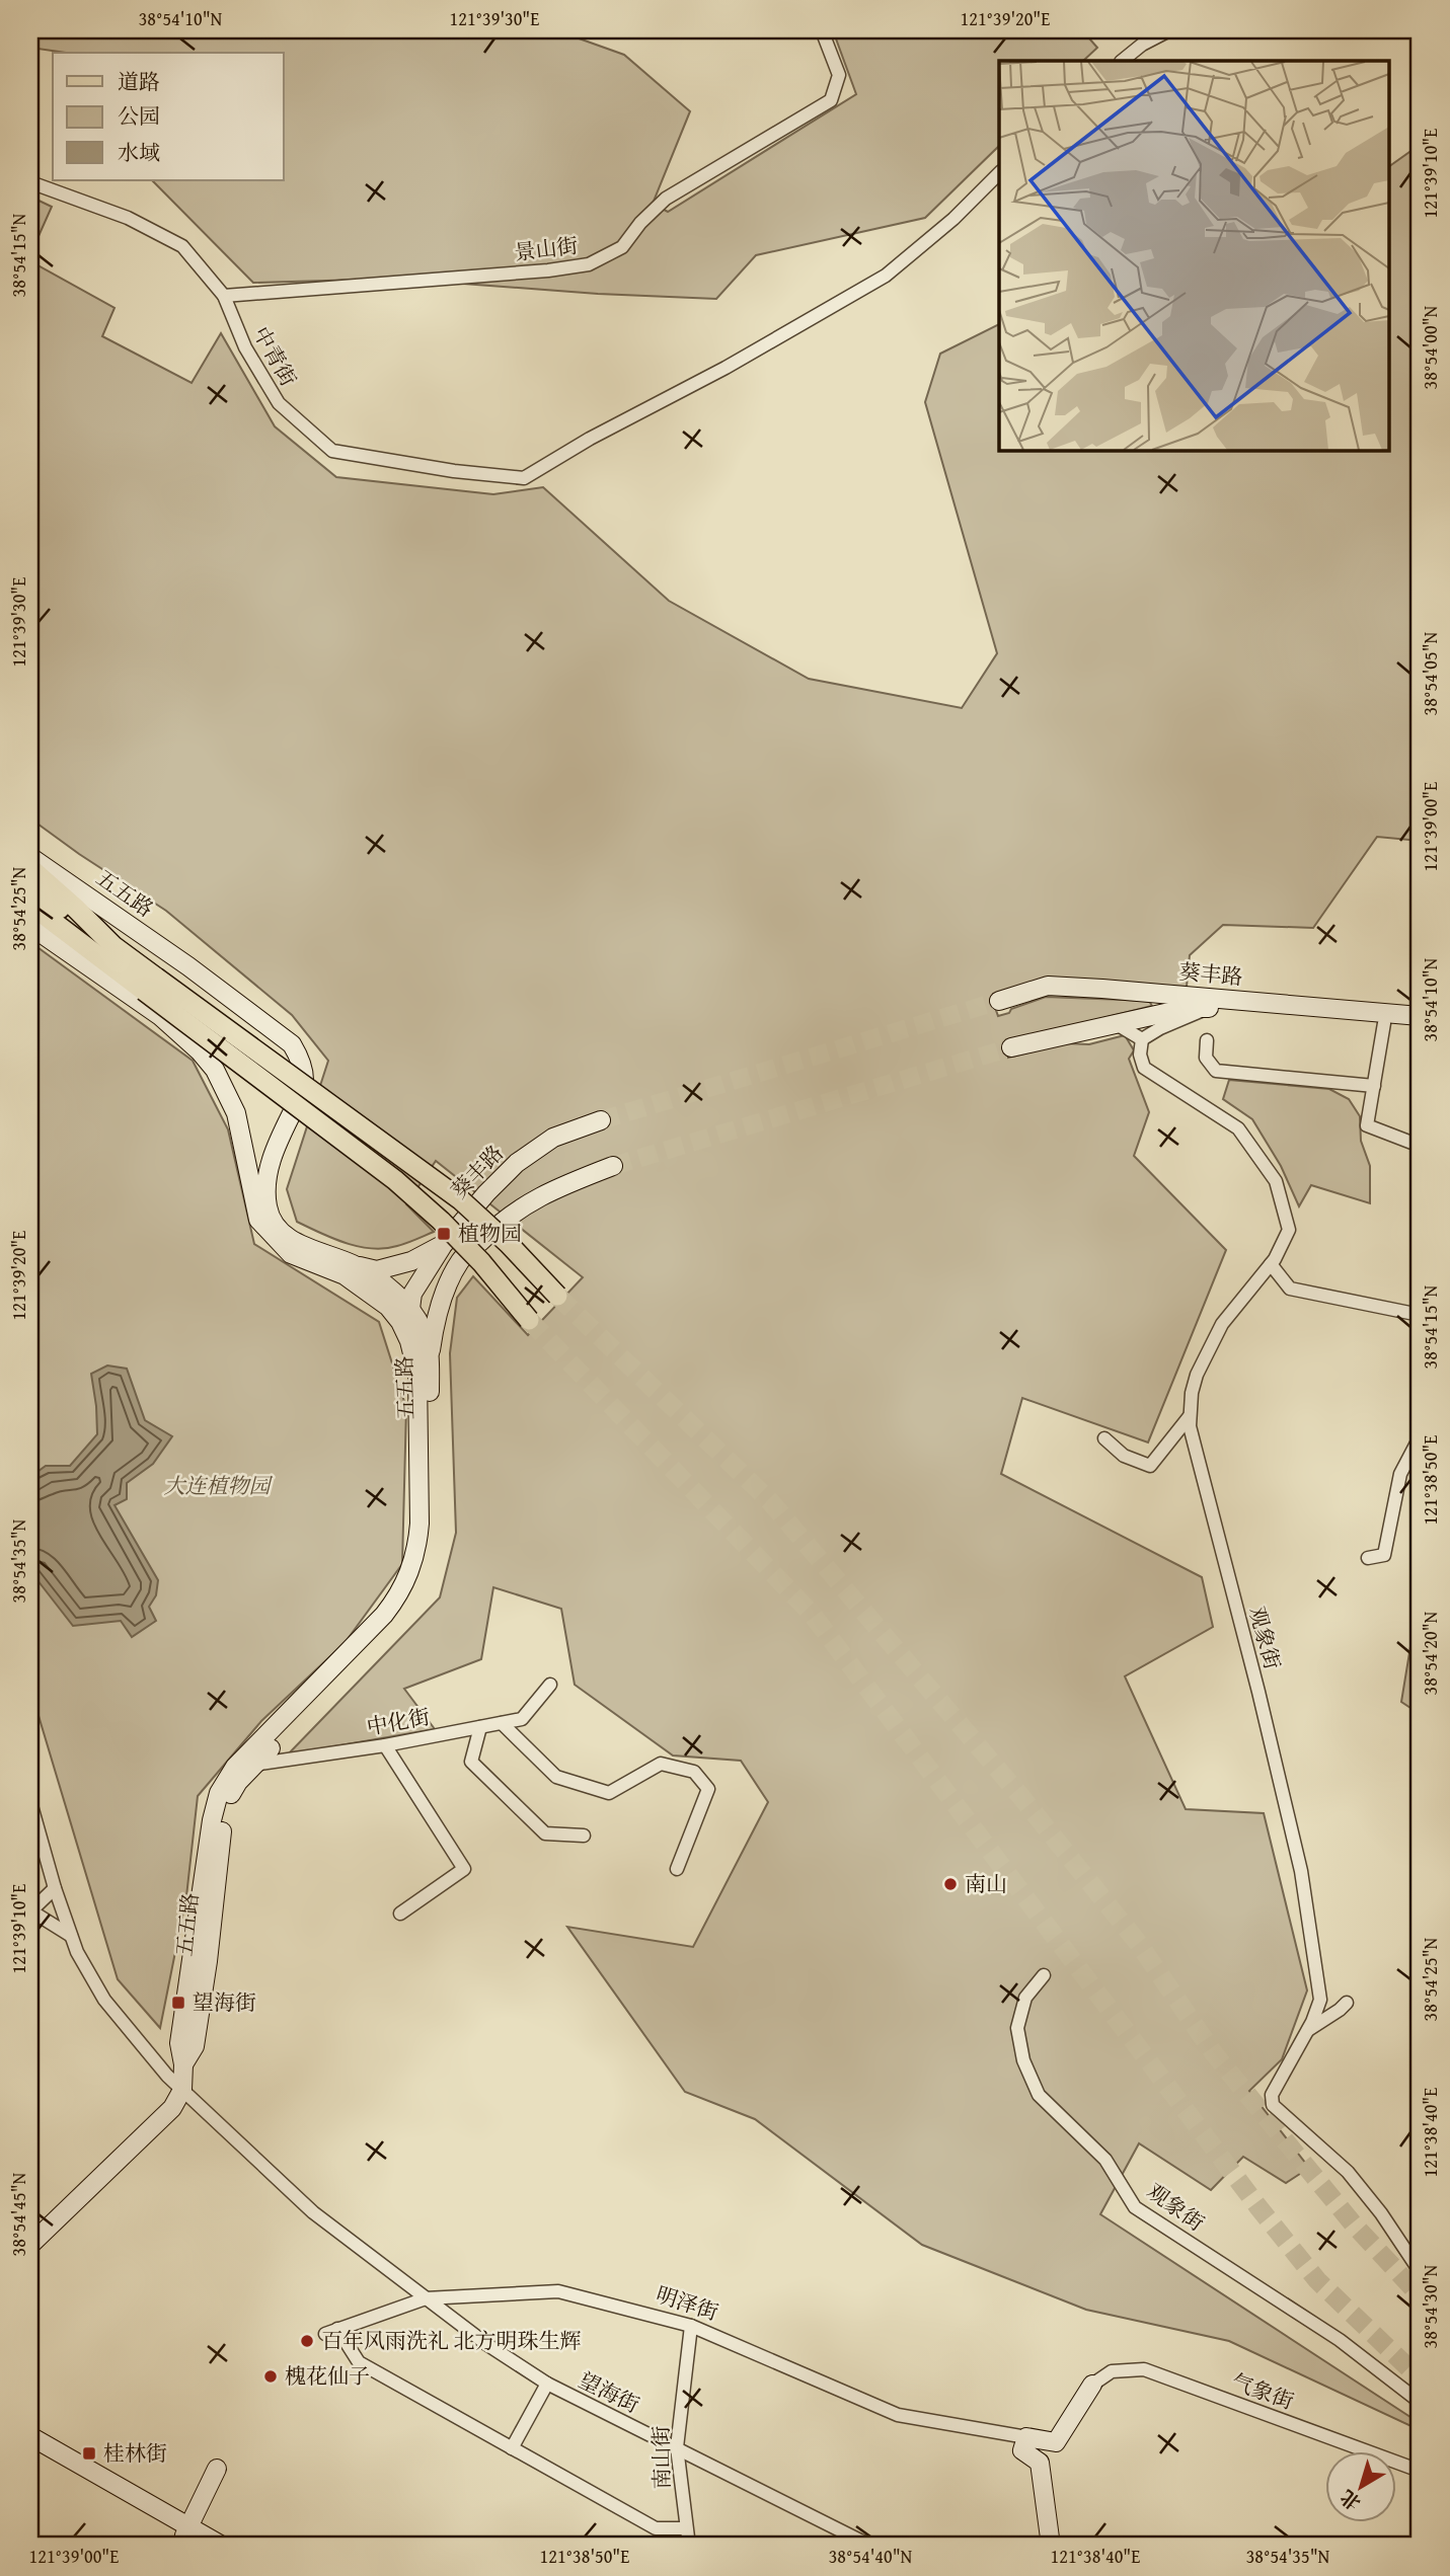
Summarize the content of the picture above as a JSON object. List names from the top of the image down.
{
  "streets": {
    "main road": ["五五路", "葵丰路"],
    "street": [
      "景山街",
      "中青街",
      "观象街",
      "中化街",
      "明泽街",
      "气象街",
      "望海街",
      "南山街"
    ]
  },
  "crossings": [
    ["景山街", "中青街"],
    ["五五路", "葵丰路"],
    ["五五路", "中化街"],
    ["五五路", "望海街"],
    ["明泽街", "望海街"],
    ["明泽街", "南山街"],
    ["望海街", "南山街"]
  ],
  "parks": ["大连植物园"],
  "places": {
    "transit": ["植物园", "望海街", "桂林街"],
    "other": ["南山", "百年风雨洗礼 北方明珠生辉", "槐花仙子"]
  },
  "legend": ["道路", "公园", "水域"],
  "north": "bottom left",
  "coordinates": [
    "38°54'10\"N",
    "121°39'30\"E",
    "121°39'20\"E",
    "121°39'10\"E",
    "38°54'15\"N",
    "38°54'00\"N",
    "38°54'05\"N",
    "121°39'00\"E",
    "38°54'25\"N",
    "121°38'50\"E",
    "38°54'35\"N",
    "38°54'20\"N",
    "121°38'40\"E",
    "38°54'45\"N",
    "38°54'30\"N",
    "38°54'40\"N"
  ]
}
